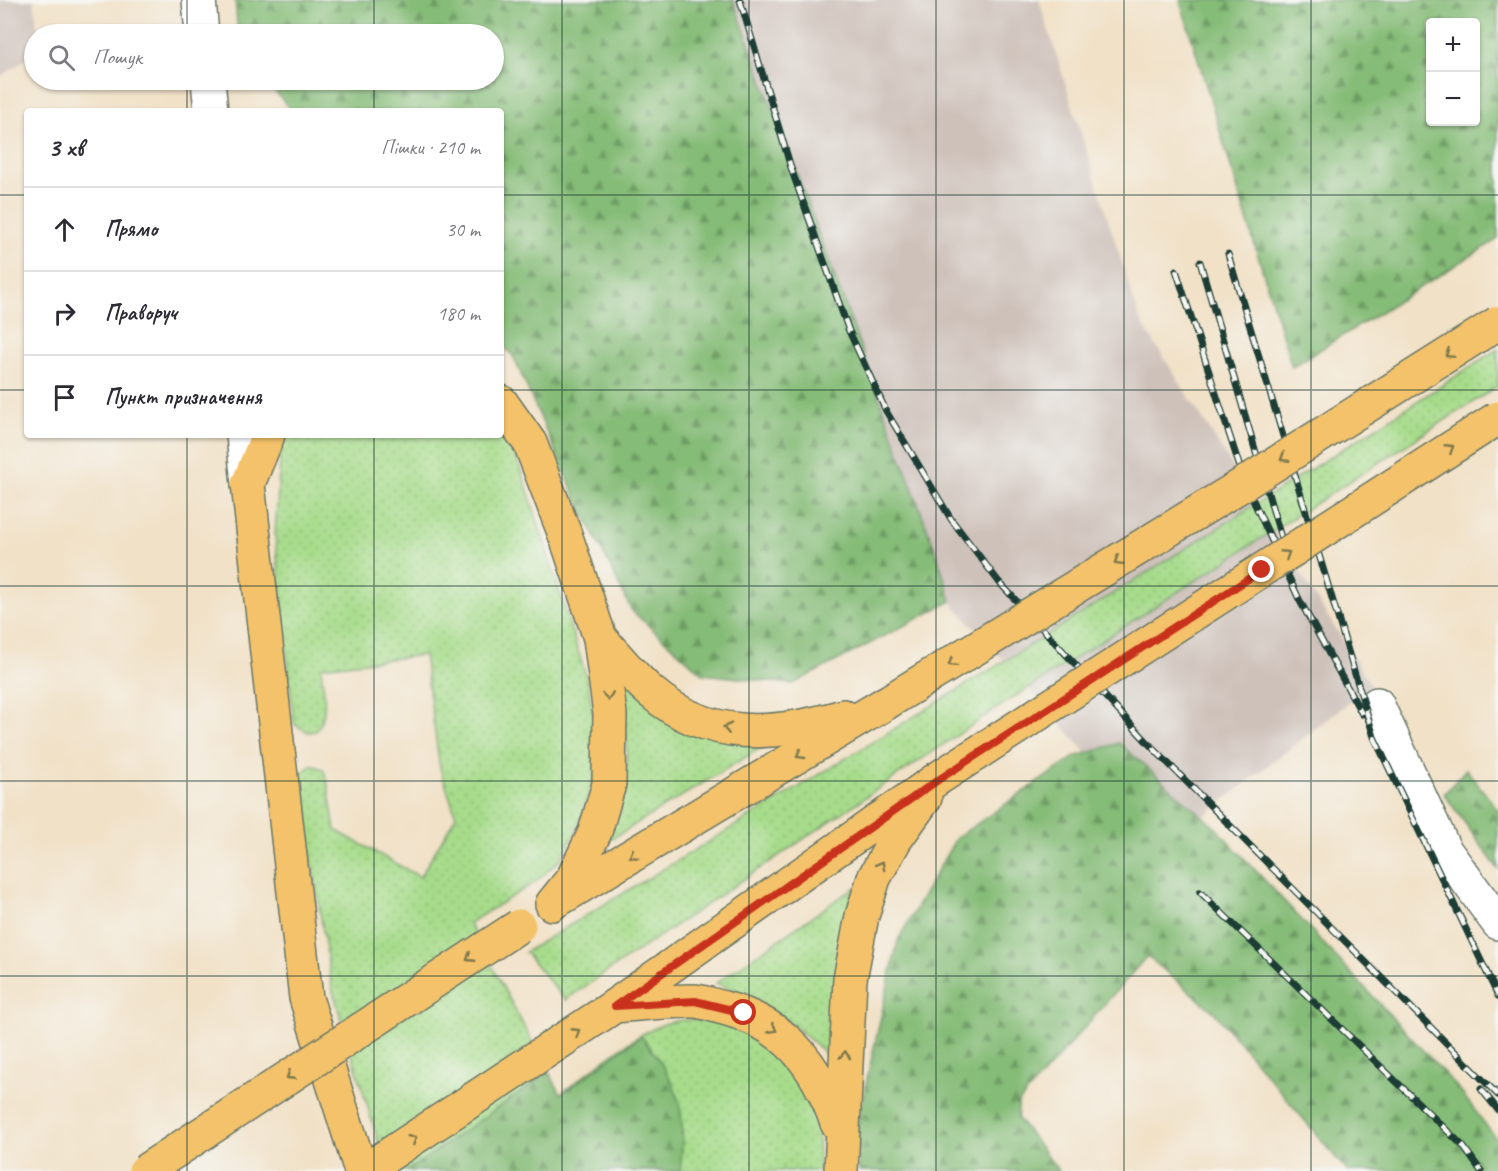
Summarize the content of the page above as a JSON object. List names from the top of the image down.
{
  "page": {
    "map_buttons": ["+", "−"],
    "search": "Пошук",
    "heading": ["3 хв", "Пішки · 210 m"],
    "list": [
      ["Прямо", "30 m"],
      ["Праворуч", "180 m"],
      "Пункт призначення"
    ]
  }
}
